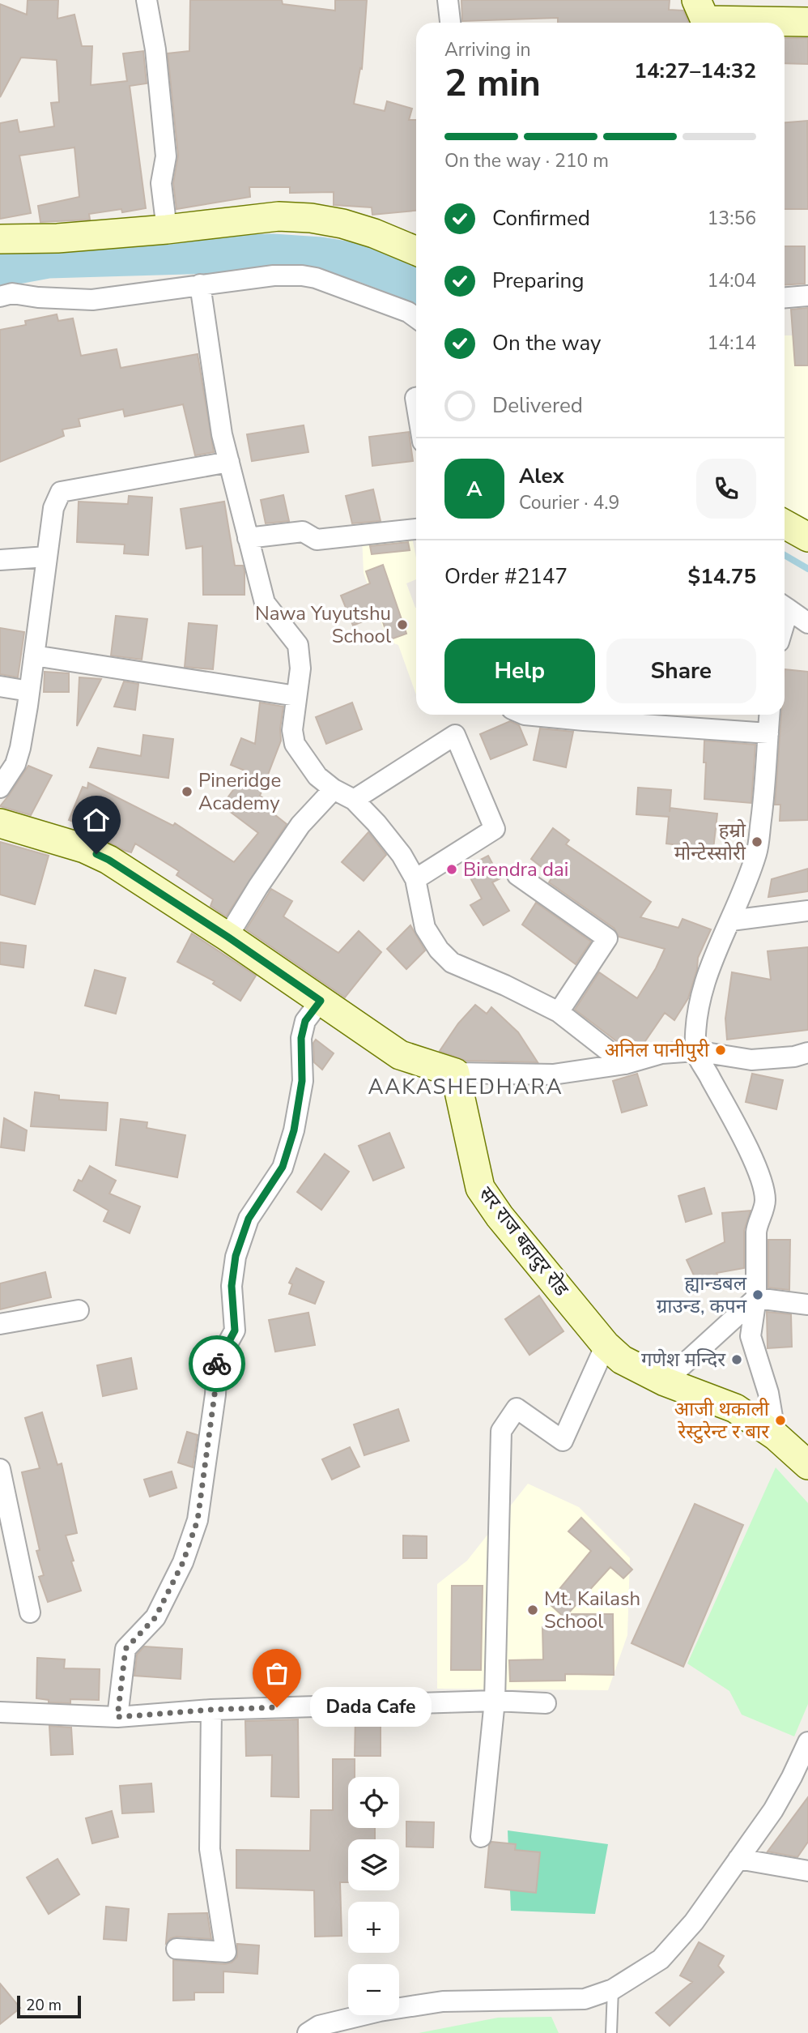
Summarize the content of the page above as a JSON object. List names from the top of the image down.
{
  "streets": {
    "street": ["सर राज बहादुर रोड"]
  },
  "districts": ["AAKASHEDHARA"],
  "places": [
    "Nawa Yuyutshu School",
    "Pineridge Academy",
    "हम्रो मोन्टेस्सोरी",
    "Birendra dai",
    "अनिल पानीपुरी",
    "ह्यान्डबल ग्राउन्ड, कपन",
    "गणेश मन्दिर",
    "आजी थकाली रेस्टुरेन्ट र बार",
    "Mt. Kailash School",
    "Dada Cafe"
  ],
  "scale_bar": "20 m",
  "page": {
    "heading": ["2 min", "Arriving in", "14:27–14:32"],
    "panel": [
      "Alex",
      "Courier · 4.9",
      "Order #2147",
      "$14.75"
    ],
    "bar": "On the way · 210 m",
    "list": [
      ["Confirmed", "13:56"],
      ["Preparing", "14:04"],
      ["On the way", "14:14"],
      "Delivered"
    ],
    "round": "A",
    "buttons": ["Help", "Share"],
    "bubble": "Dada Cafe",
    "map_buttons": ["+", "−"],
    "scale": "20 m"
  }
}
